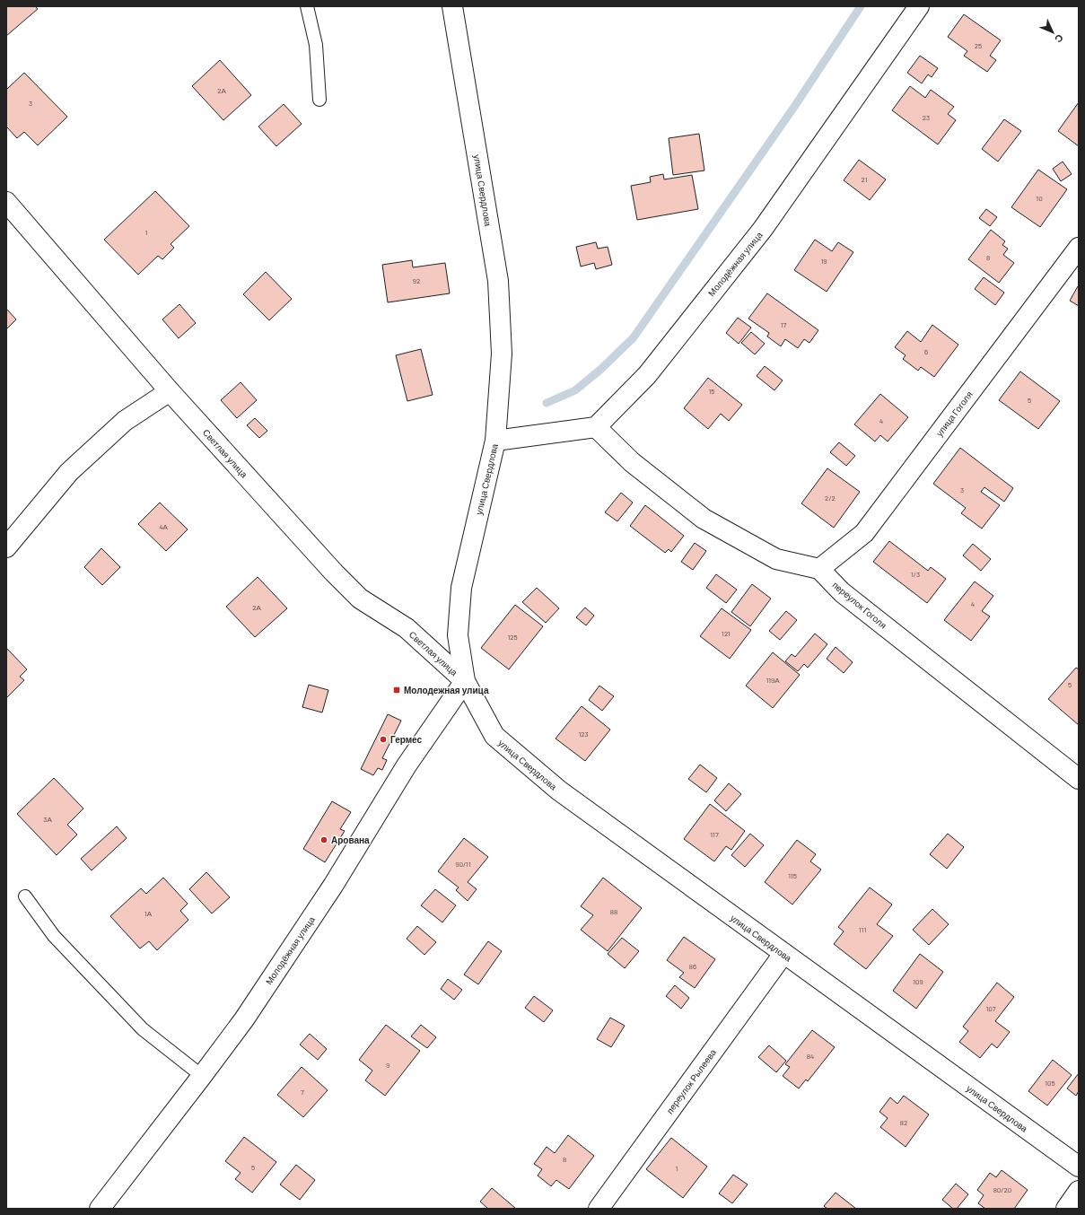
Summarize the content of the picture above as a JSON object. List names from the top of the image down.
{
  "streets": {
    "street": [
      "улица Свердлова",
      "Молодёжная улица",
      "улица Гоголя",
      "Светлая улица",
      "переулок Гоголя",
      "переулок Рылеева"
    ]
  },
  "crossings": [
    ["улица Свердлова", "Молодёжная улица"],
    ["улица Свердлова", "Светлая улица"],
    ["улица Свердлова", "переулок Рылеева"],
    ["Молодёжная улица", "Светлая улица"],
    ["улица Гоголя", "переулок Гоголя"]
  ],
  "places": {
    "transit": ["Молодежная улица"],
    "other": ["Гермес", "Арована"]
  },
  "house_numbers": [
    "25",
    "2А",
    "3",
    "23",
    "21",
    "10",
    "1",
    "8",
    "19",
    "92",
    "17",
    "6",
    "15",
    "5",
    "4",
    "3",
    "2/2",
    "4А",
    "1/3",
    "4",
    "2А",
    "121",
    "125",
    "119А",
    "5",
    "123",
    "3А",
    "117",
    "90/11",
    "115",
    "88",
    "1А",
    "111",
    "86",
    "109",
    "107",
    "84",
    "9",
    "105",
    "7",
    "82",
    "8",
    "5",
    "1",
    "80/20"
  ],
  "north": "bottom right"
}
